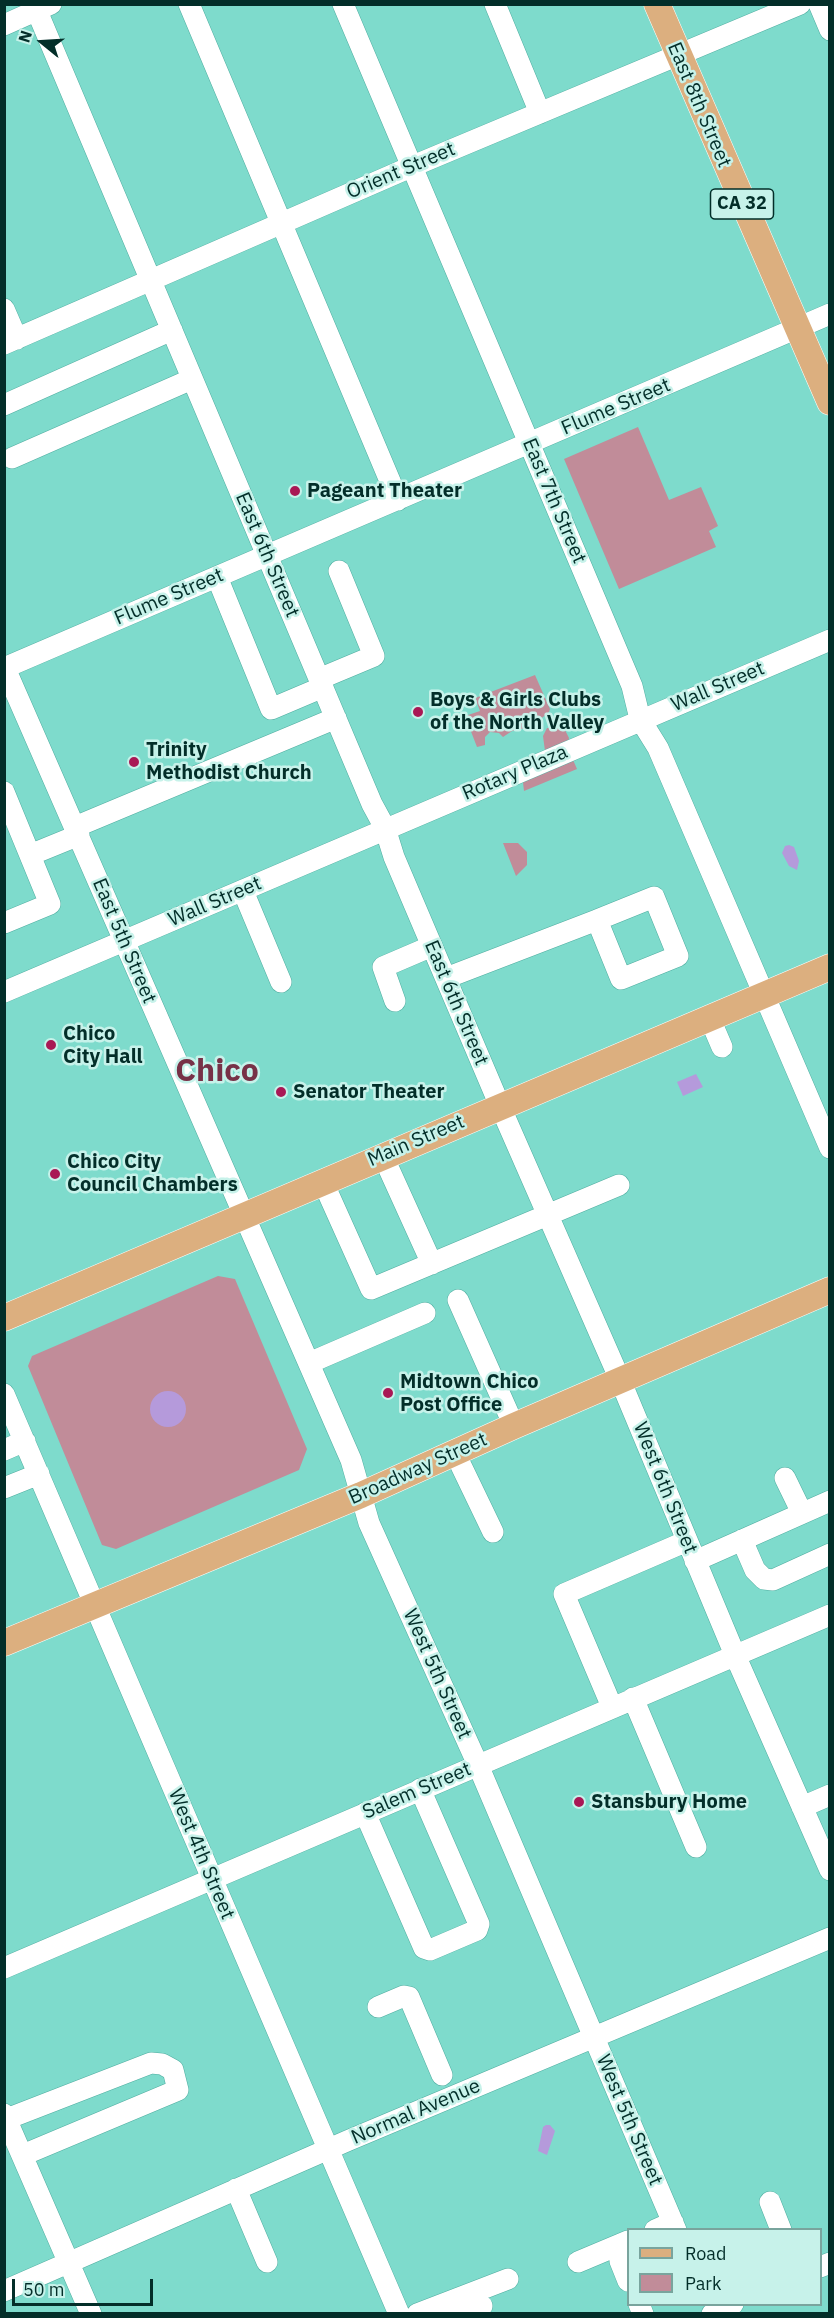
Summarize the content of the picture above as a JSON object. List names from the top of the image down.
{
  "streets": {
    "main road": [
      "East 8th Street",
      "CA 32",
      "Main Street",
      "Broadway Street"
    ],
    "street": [
      "Orient Street",
      "Flume Street",
      "East 7th Street",
      "East 6th Street",
      "Wall Street",
      "Rotary Plaza",
      "East 5th Street",
      "West 6th Street",
      "West 5th Street",
      "Salem Street",
      "West 4th Street",
      "Normal Avenue"
    ]
  },
  "crossings": [
    ["East 8th Street", "Orient Street"],
    ["East 8th Street", "Flume Street"],
    ["Orient Street", "East 7th Street"],
    ["Orient Street", "East 6th Street"],
    ["Flume Street", "East 7th Street"],
    ["Flume Street", "East 6th Street"],
    ["Flume Street", "East 5th Street"],
    ["East 7th Street", "Wall Street"],
    ["East 7th Street", "Main Street"],
    ["East 6th Street", "Wall Street"],
    ["East 6th Street", "Main Street"],
    ["East 6th Street", "West 6th Street"],
    ["Wall Street", "Rotary Plaza"],
    ["Wall Street", "East 5th Street"],
    ["East 5th Street", "Main Street"],
    ["East 5th Street", "West 5th Street"],
    ["Main Street", "West 6th Street"],
    ["Main Street", "West 5th Street"],
    ["Broadway Street", "West 6th Street"],
    ["Broadway Street", "West 5th Street"],
    ["Broadway Street", "West 4th Street"],
    ["West 6th Street", "Salem Street"],
    ["West 5th Street", "Salem Street"],
    ["West 5th Street", "Normal Avenue"],
    ["Salem Street", "West 4th Street"],
    ["West 4th Street", "Normal Avenue"]
  ],
  "districts": ["Chico"],
  "places": [
    "Pageant Theater",
    "Boys & Girls Clubs of the North Valley",
    "Trinity Methodist Church",
    "Chico City Hall",
    "Senator Theater",
    "Chico City Council Chambers",
    "Midtown Chico Post Office",
    "Stansbury Home"
  ],
  "legend": ["Road", "Park"],
  "scale_bar": "50 m",
  "north": "left"
}
